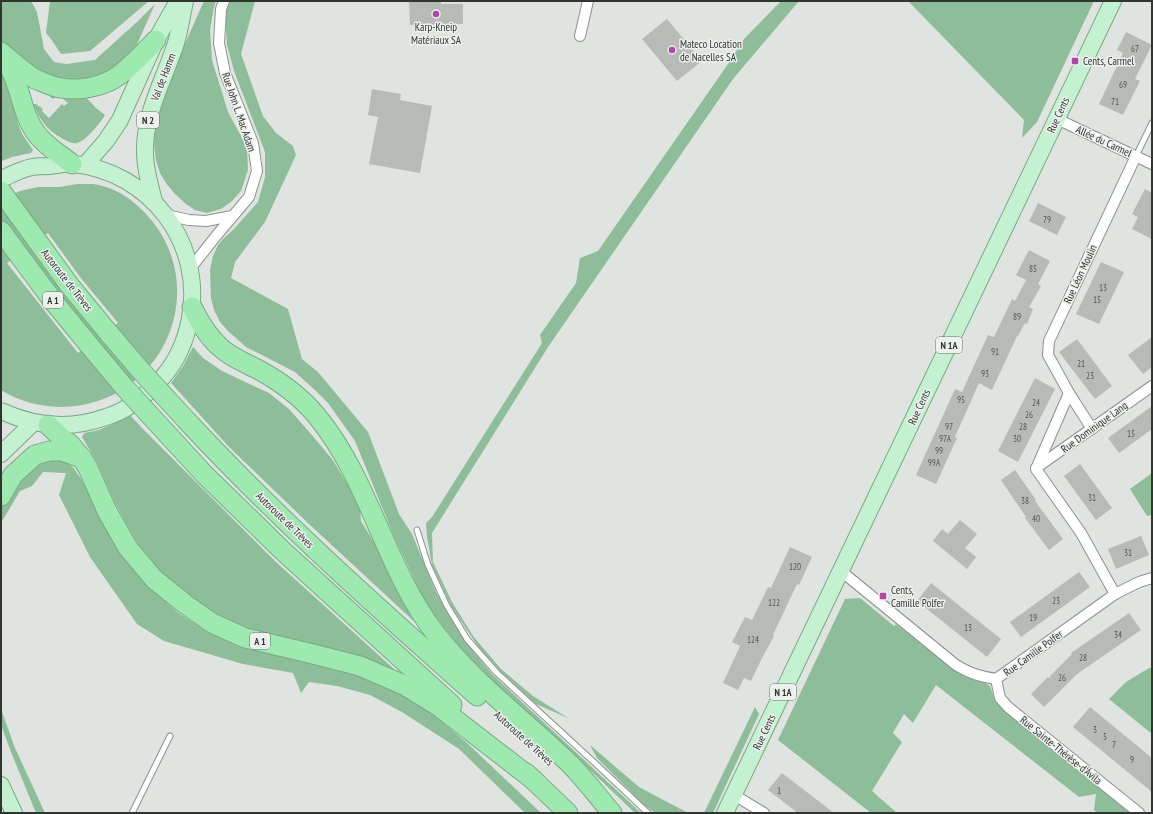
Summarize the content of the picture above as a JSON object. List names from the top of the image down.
{
  "streets": {
    "highway": ["Autoroute de Trèves", "A 1"],
    "main road": [
      "Val de Hamm",
      "Rue Cents",
      "N 2",
      "N 1A"
    ],
    "street": [
      "Rue John L. Mac Adam",
      "Allée du Carmel",
      "Rue Léon Moulin",
      "Rue Dominique Lang",
      "Rue Camille Polfer",
      "Rue Sainte-Thérèse-d'Ávila"
    ]
  },
  "crossings": [
    ["Rue Cents", "Allée du Carmel"],
    ["Rue Cents", "Rue Camille Polfer"],
    ["Allée du Carmel", "Rue Léon Moulin"],
    ["Rue Léon Moulin", "Rue Dominique Lang"],
    ["Autoroute de Trèves", "A 1"],
    ["Rue Camille Polfer", "Rue Sainte-Thérèse-d'Ávila"]
  ],
  "places": {
    "other": ["Karp-Kneip Matériaux SA", "Mateco Location de Nacelles SA"],
    "transit": ["Cents, Carmel", "Cents, Camille Polfer"]
  },
  "house_numbers": [
    "67",
    "69",
    "71",
    "79",
    "85",
    "13",
    "15",
    "89",
    "91",
    "21",
    "93",
    "23",
    "95",
    "24",
    "26",
    "97",
    "28",
    "15",
    "97A",
    "30",
    "99",
    "99A",
    "31",
    "38",
    "40",
    "31",
    "120",
    "23",
    "122",
    "19",
    "13",
    "34",
    "124",
    "28",
    "26",
    "3",
    "5",
    "7",
    "9",
    "1"
  ]
}
